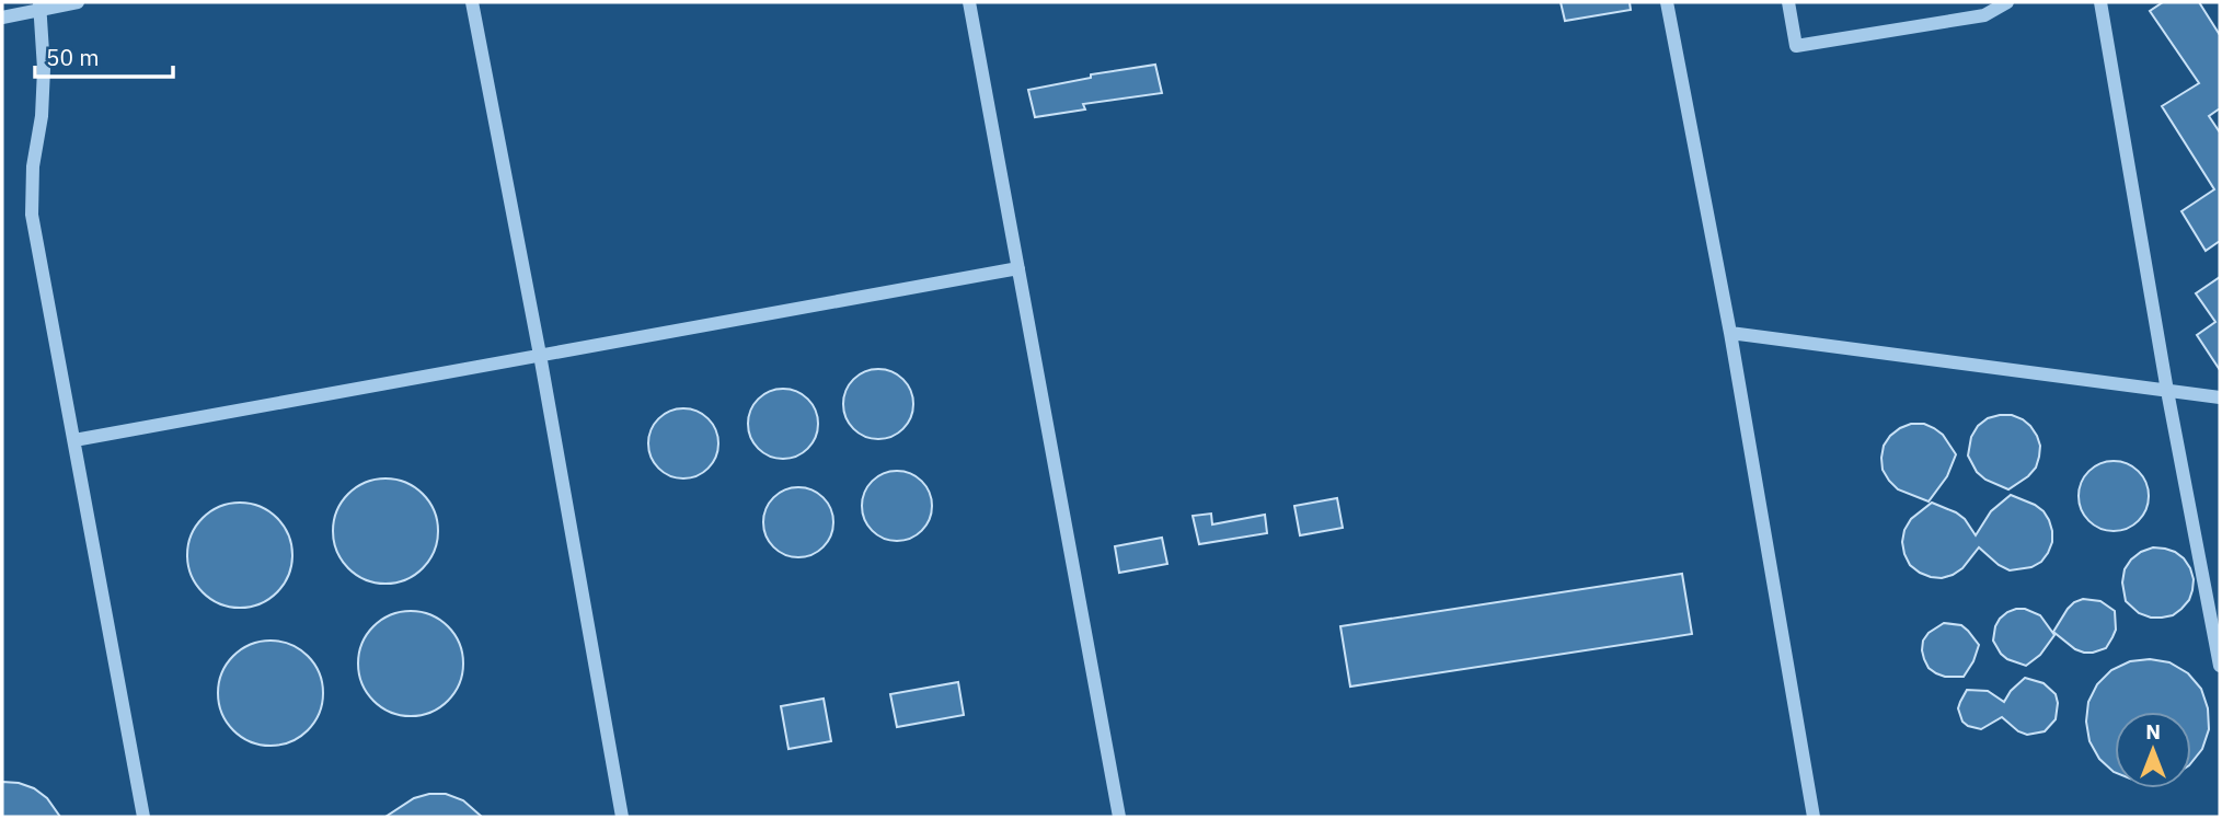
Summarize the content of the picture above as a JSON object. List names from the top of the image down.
{
  "scale_bar": "50 m",
  "north": "top"
}
